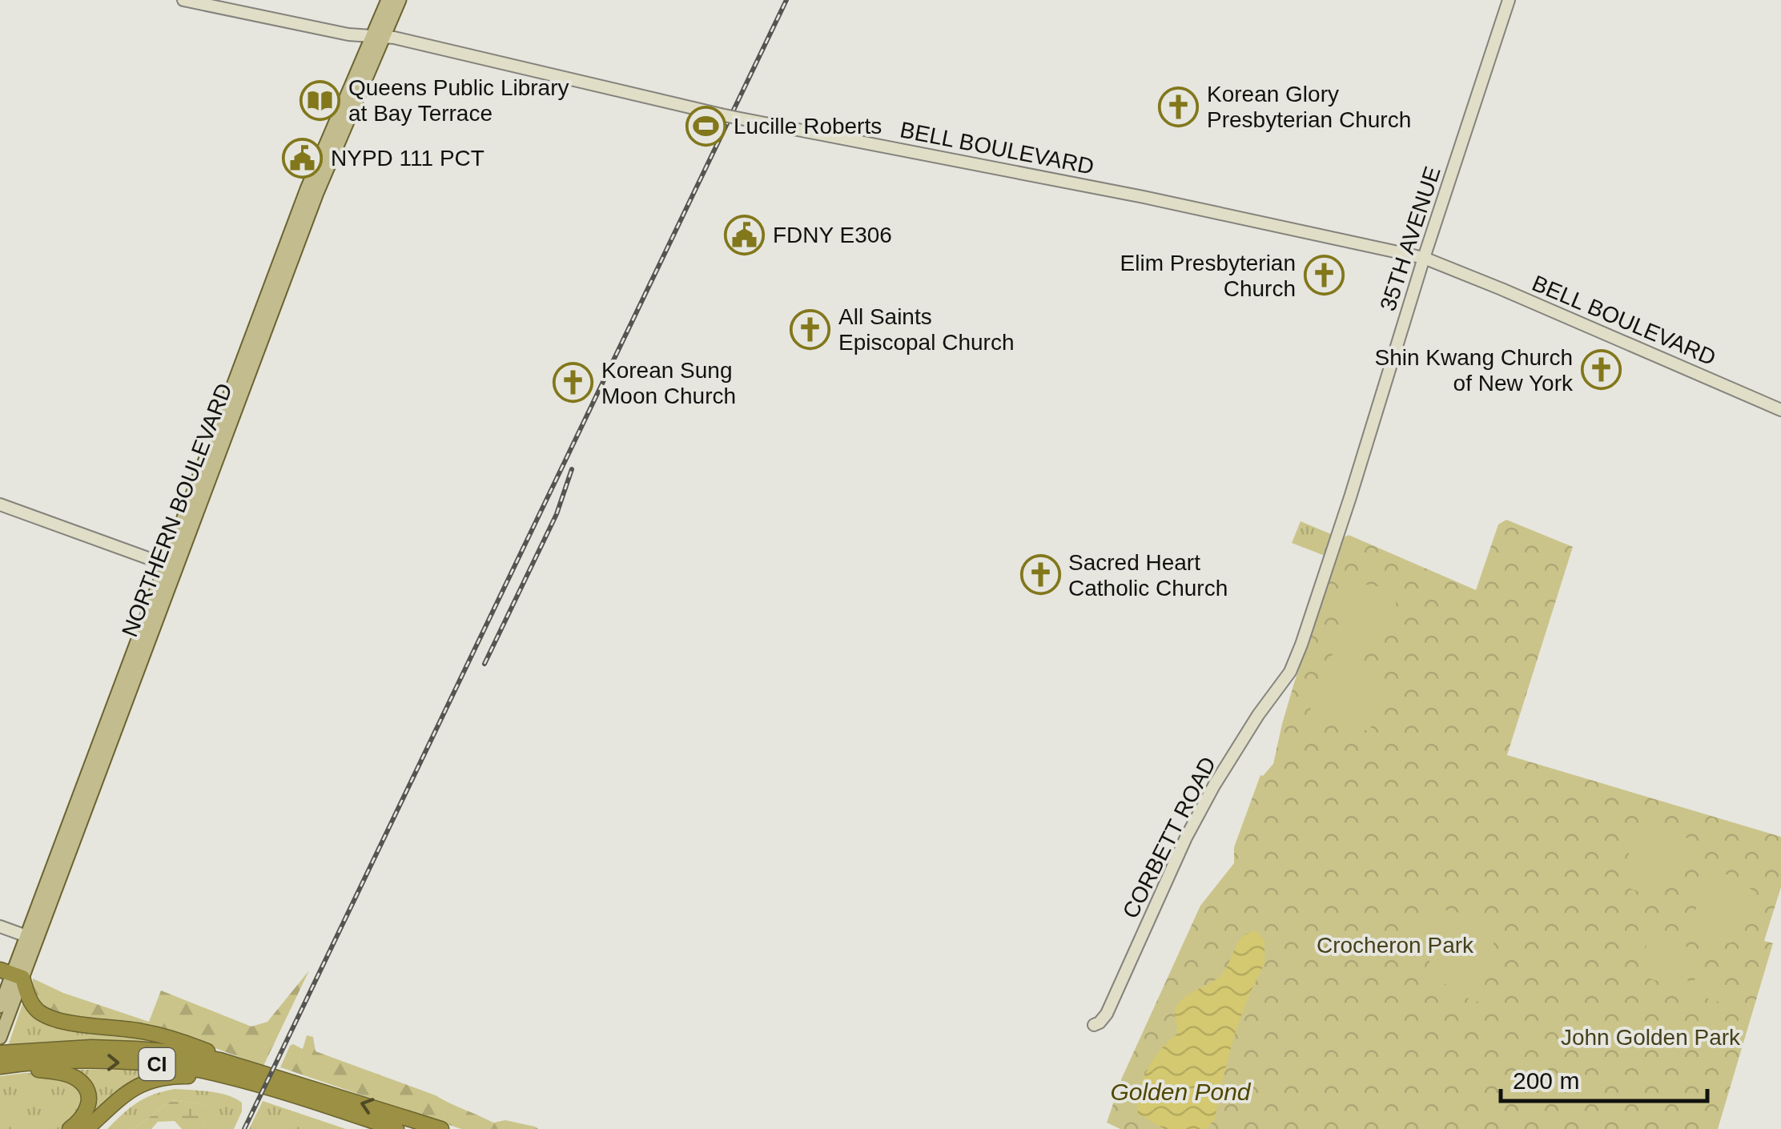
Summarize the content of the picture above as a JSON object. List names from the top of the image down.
{
  "streets": {
    "highway": ["CI"],
    "main road": ["NORTHERN BOULEVARD"],
    "street": ["BELL BOULEVARD", "35TH AVENUE", "CORBETT ROAD"]
  },
  "crossings": [
    ["BELL BOULEVARD", "35TH AVENUE"],
    ["BELL BOULEVARD", "NORTHERN BOULEVARD"],
    ["35TH AVENUE", "CORBETT ROAD"]
  ],
  "water": ["Golden Pond"],
  "parks": ["Crocheron Park", "John Golden Park"],
  "places": {
    "library": ["Queens Public Library at Bay Terrace"],
    "church": [
      "Korean Glory Presbyterian Church",
      "Elim Presbyterian Church",
      "All Saints Episcopal Church",
      "Shin Kwang Church of New York",
      "Korean Sung Moon Church",
      "Sacred Heart Catholic Church"
    ],
    "sports": ["Lucille Roberts"],
    "public building": ["NYPD 111 PCT", "FDNY E306"]
  },
  "scale_bar": "200 m"
}
